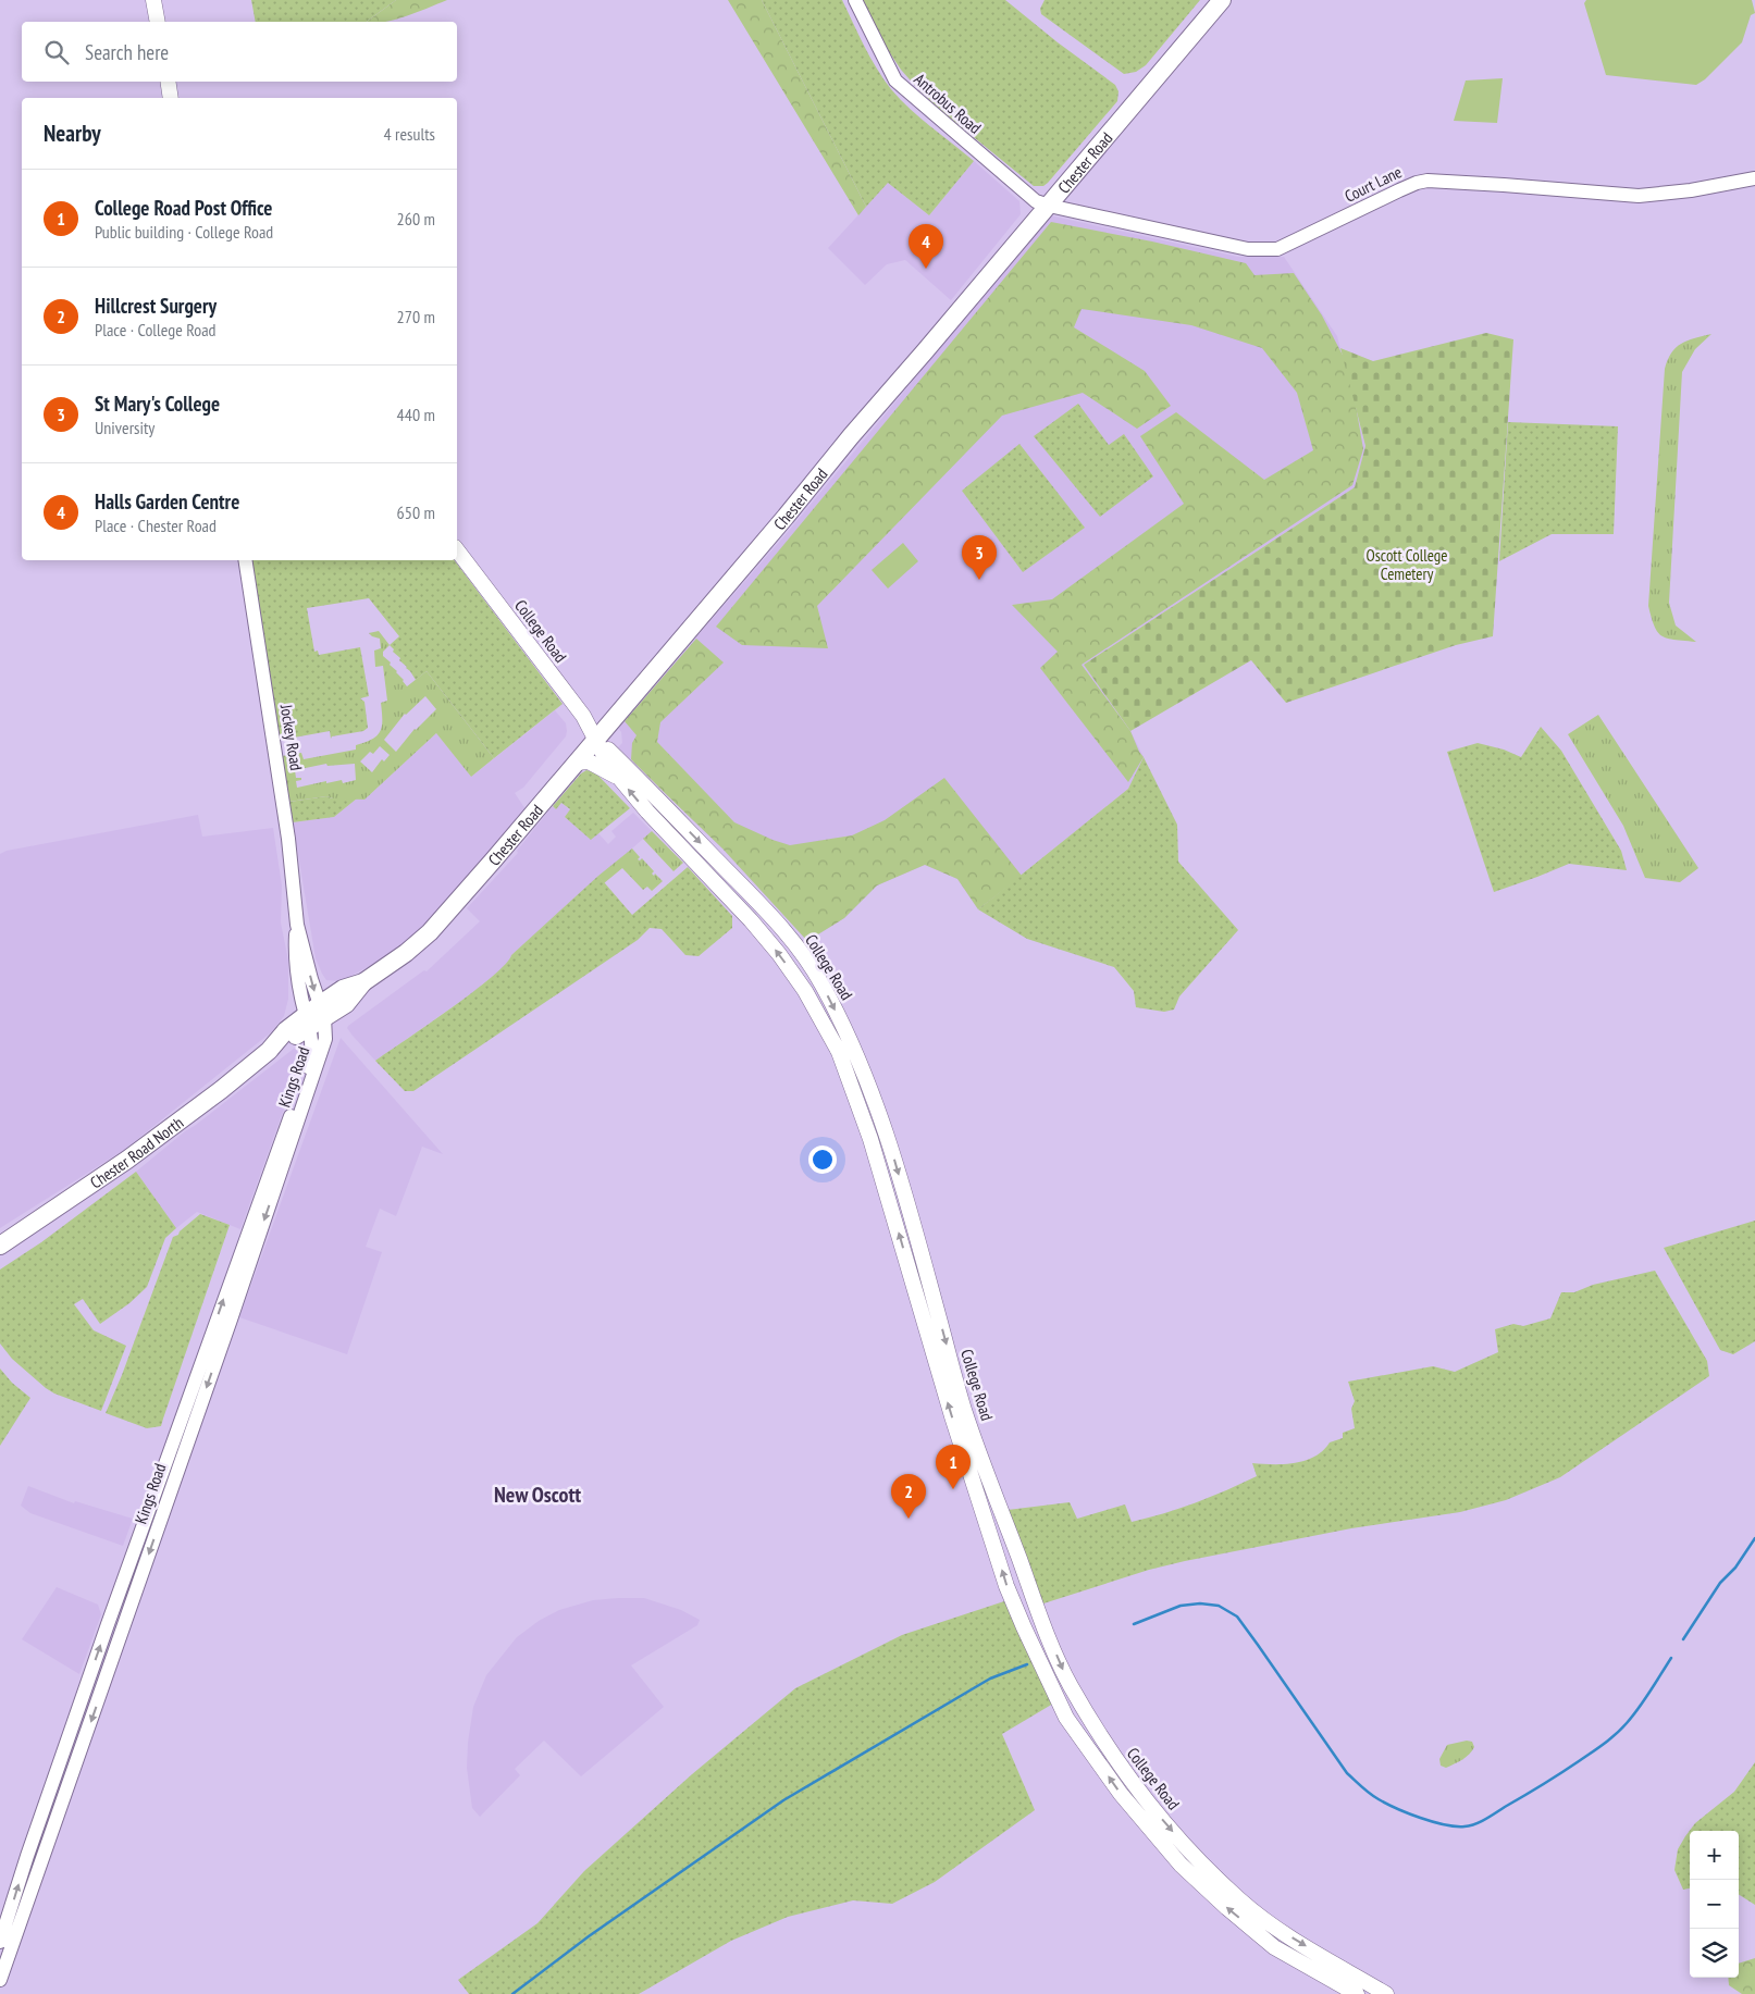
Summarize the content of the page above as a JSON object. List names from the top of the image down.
{
  "streets": {
    "highway": ["Chester Road", "Chester Road North"],
    "main road": [
      "Antrobus Road",
      "Court Lane",
      "College Road",
      "Jockey Road",
      "Kings Road"
    ]
  },
  "crossings": [
    ["Antrobus Road", "Chester Road"],
    ["Antrobus Road", "Court Lane"],
    ["Chester Road", "Court Lane"],
    ["Chester Road", "College Road"],
    ["Chester Road", "Jockey Road"],
    ["Chester Road", "Kings Road"],
    ["Chester Road", "Chester Road North"],
    ["Jockey Road", "Kings Road"],
    ["Jockey Road", "Chester Road North"],
    ["Kings Road", "Chester Road North"]
  ],
  "districts": ["New Oscott"],
  "parks": ["Oscott College Cemetery"],
  "page": {
    "search": "Search here",
    "heading": ["Nearby", "4 results"],
    "list": [
      {
        "mark": "1",
        "name": "College Road Post Office",
        "note": "Public building · College Road",
        "value": "260 m"
      },
      {
        "mark": "2",
        "name": "Hillcrest Surgery",
        "note": "Place · College Road",
        "value": "270 m"
      },
      {
        "mark": "3",
        "name": "St Mary's College",
        "note": "University",
        "value": "440 m"
      },
      {
        "mark": "4",
        "name": "Halls Garden Centre",
        "note": "Place · Chester Road",
        "value": "650 m"
      }
    ],
    "pins": [
      "4",
      "3",
      "1",
      "2"
    ],
    "map_buttons": ["+", "−"]
  }
}
